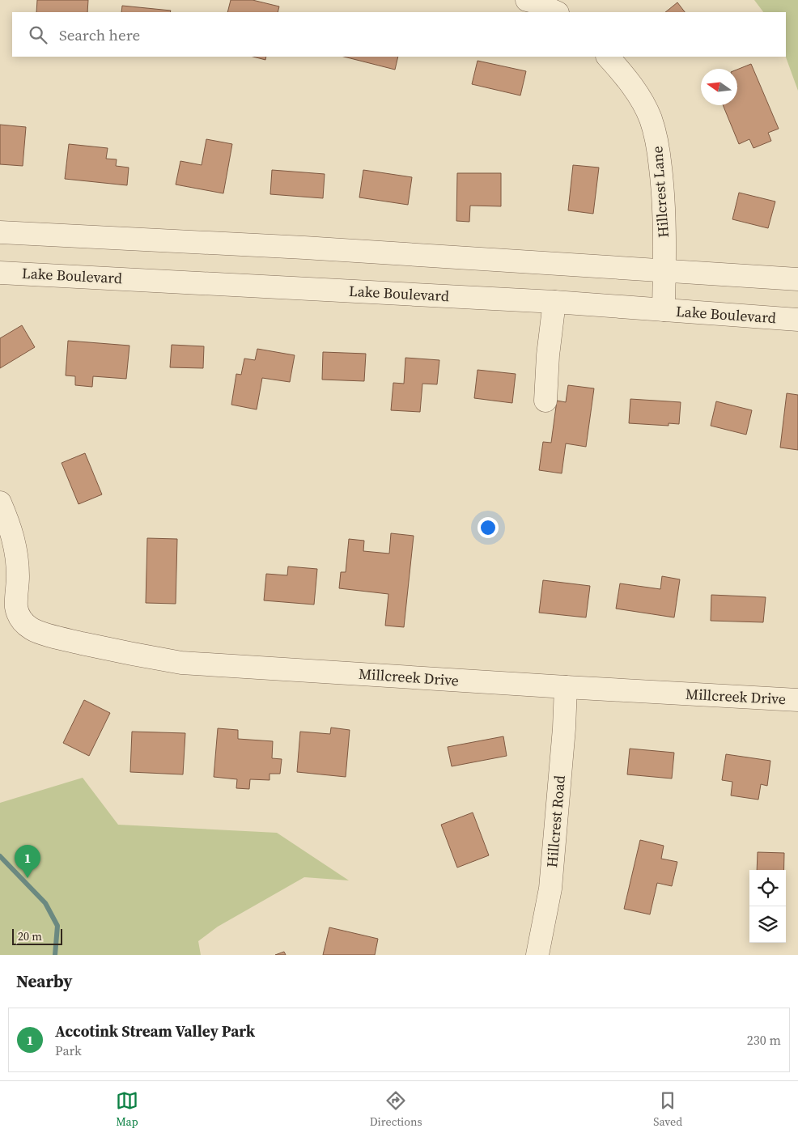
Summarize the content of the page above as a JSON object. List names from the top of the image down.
{
  "streets": {
    "street": [
      "Hillcrest Lane",
      "Lake Boulevard",
      "Millcreek Drive",
      "Hillcrest Road"
    ]
  },
  "crossings": [
    ["Hillcrest Lane", "Lake Boulevard"],
    ["Millcreek Drive", "Hillcrest Road"]
  ],
  "scale_bar": "20 m",
  "north": "left",
  "page": {
    "search": "Search here",
    "pins": "1",
    "scale": "20 m",
    "heading": "Nearby",
    "list": [
      {
        "mark": "1",
        "name": "Accotink Stream Valley Park",
        "note": "Park",
        "value": "230 m"
      }
    ],
    "nav": ["Map", "Directions", "Saved"]
  }
}
